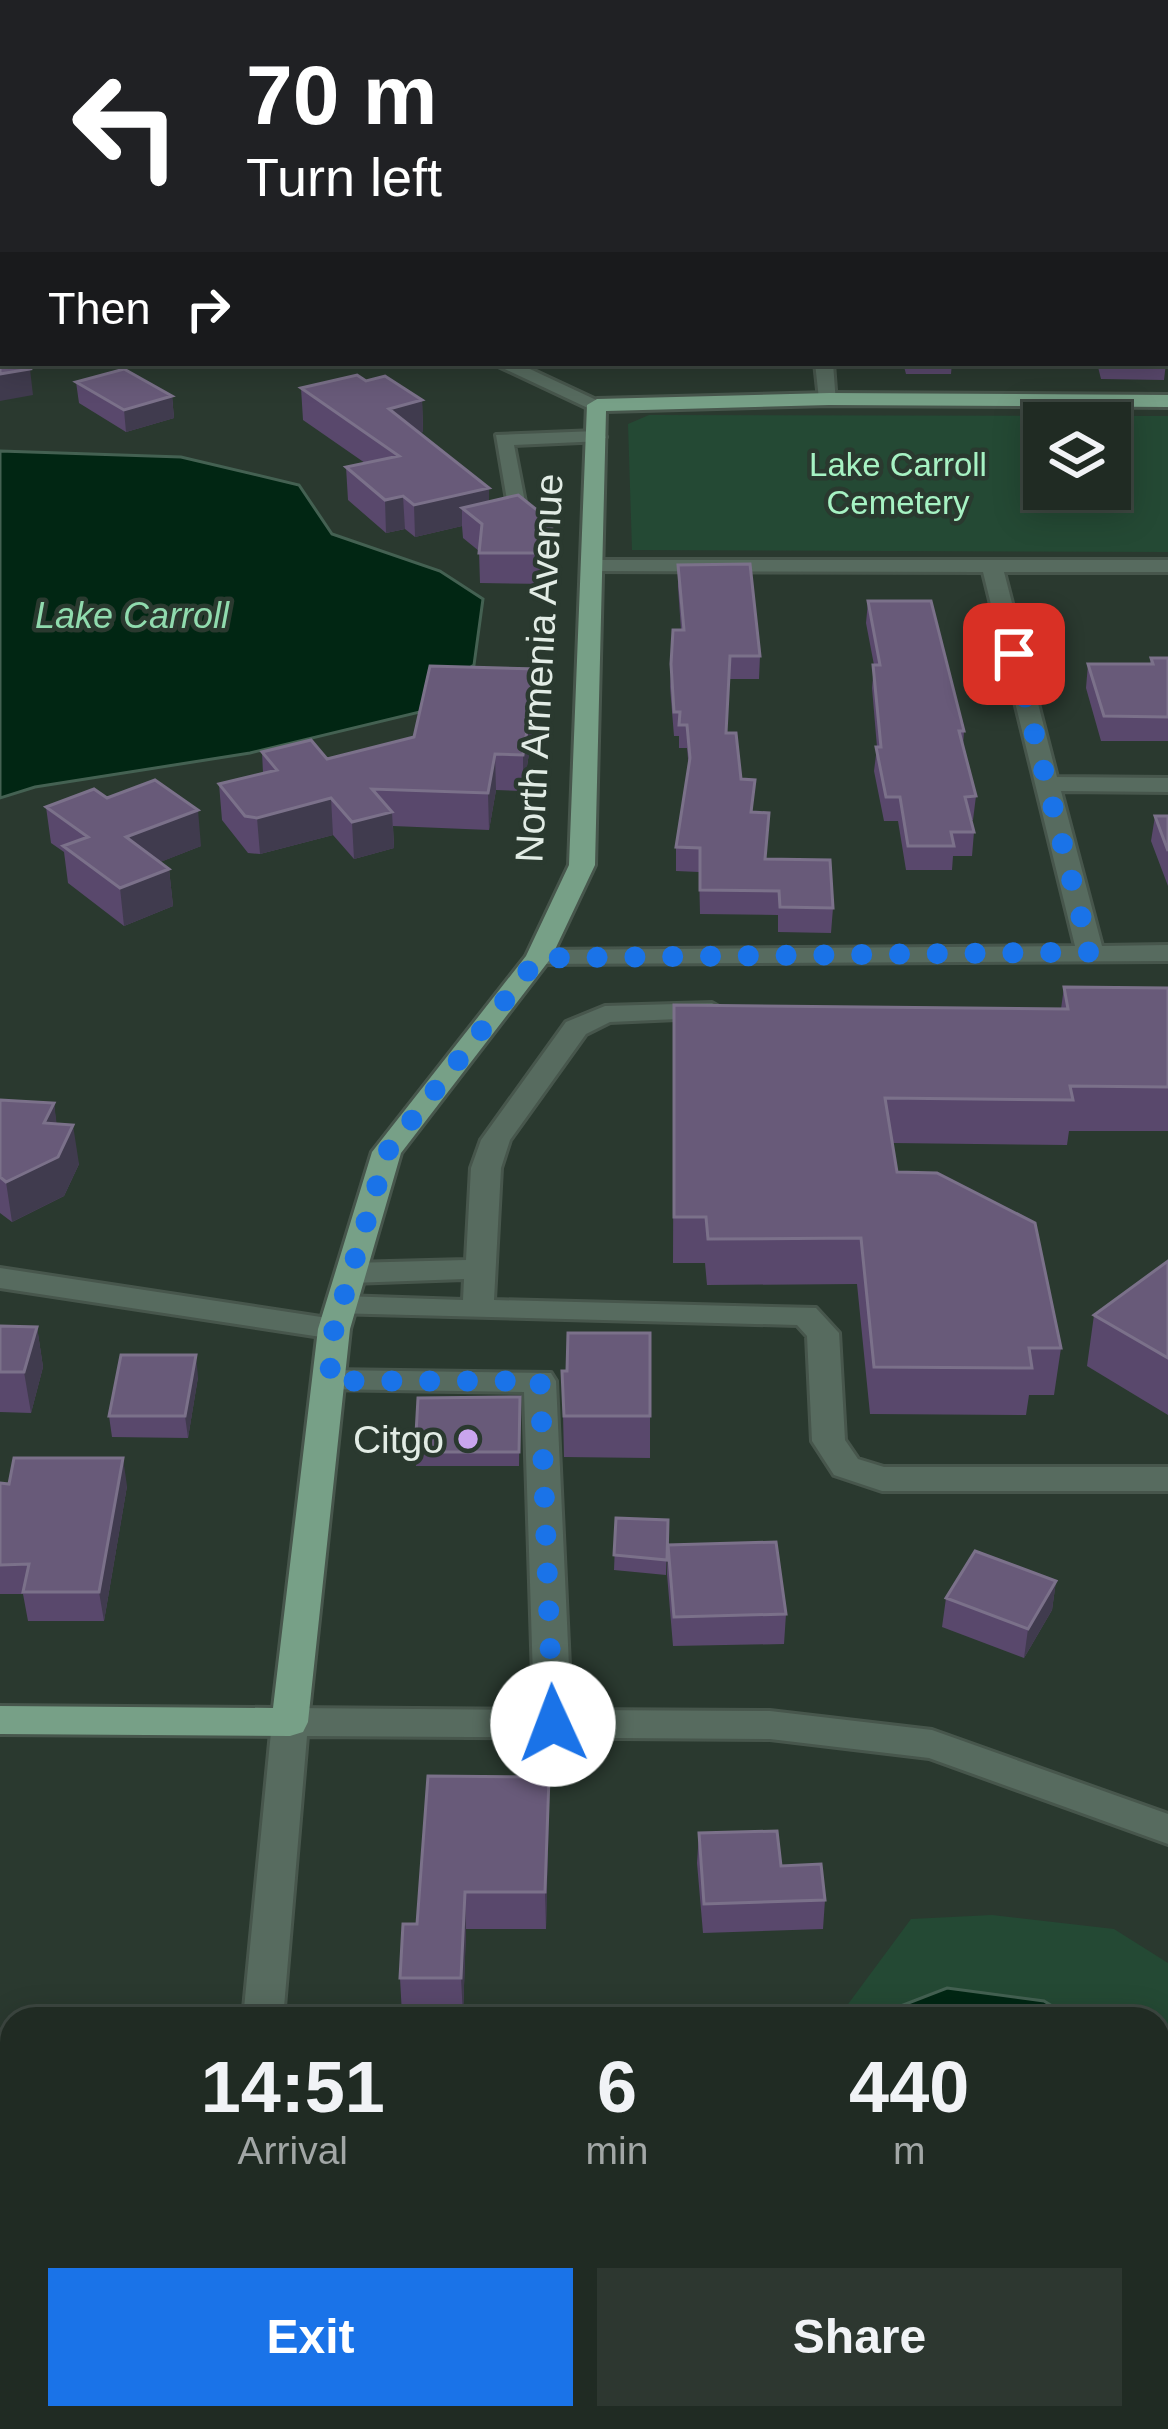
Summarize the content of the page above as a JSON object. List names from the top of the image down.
{
  "streets": {
    "main road": ["North Armenia Avenue"]
  },
  "water": ["Lake Carroll"],
  "parks": ["Lake Carroll Cemetery"],
  "places": ["Citgo"],
  "page": {
    "turn": ["70 m", "Turn left"],
    "then": "Then",
    "eta": [
      "14:51",
      "Arrival",
      "6",
      "min",
      "440",
      "m"
    ],
    "buttons": ["Exit", "Share"]
  }
}
